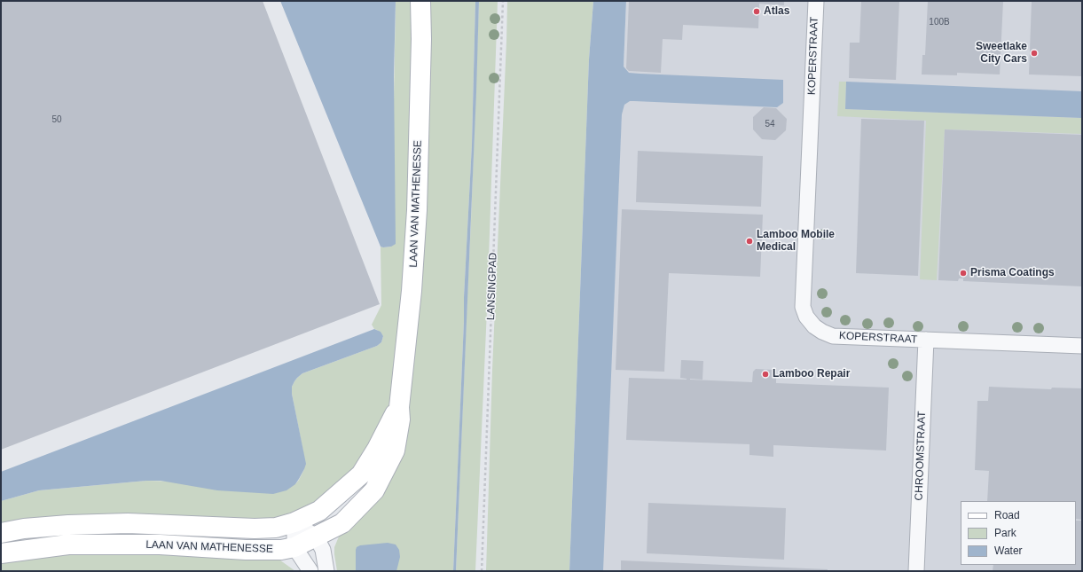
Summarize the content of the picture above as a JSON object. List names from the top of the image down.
{
  "streets": {
    "street": ["KOPERSTRAAT", "LAAN VAN MATHENESSE", "CHROOMSTRAAT"],
    "path": ["LANSINGPAD"]
  },
  "crossings": [
    ["KOPERSTRAAT", "CHROOMSTRAAT"]
  ],
  "places": [
    "Atlas",
    "Sweetlake City Cars",
    "Lamboo Mobile Medical",
    "Prisma Coatings",
    "Lamboo Repair"
  ],
  "house_numbers": ["100B", "50", "54"],
  "legend": ["Road", "Park", "Water"]
}
